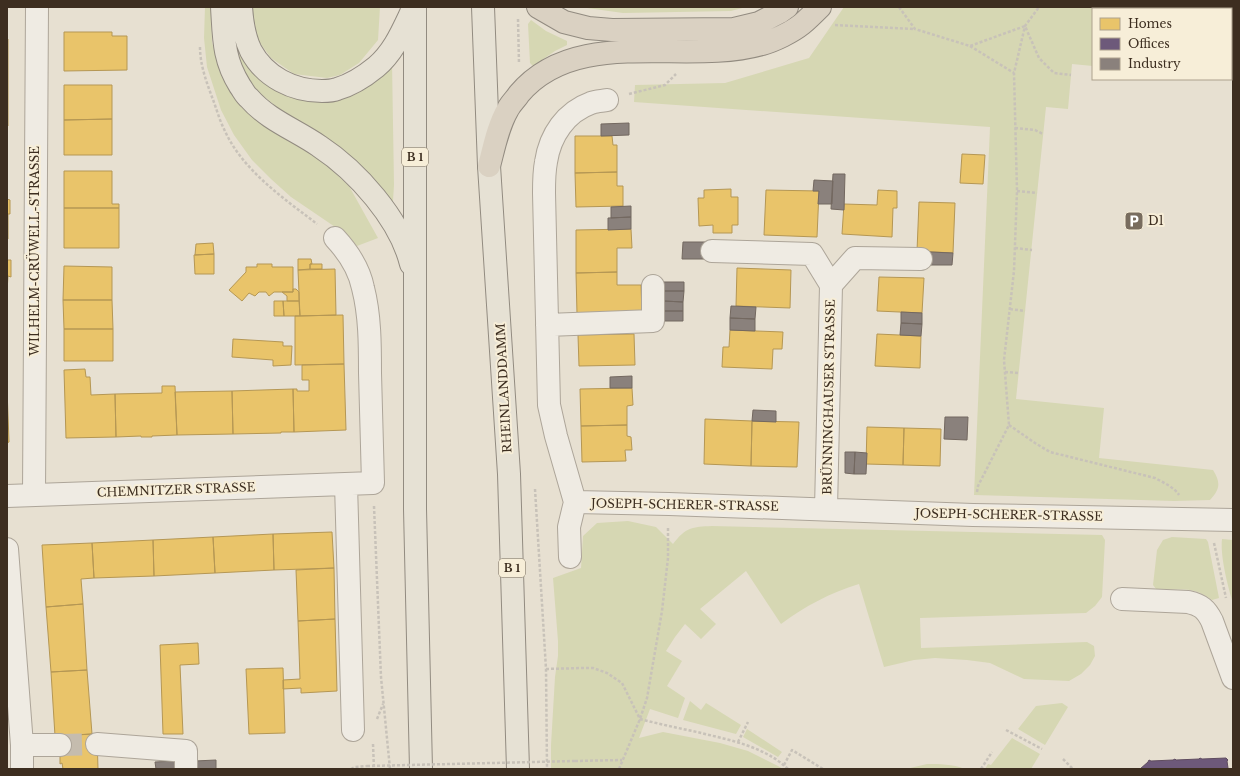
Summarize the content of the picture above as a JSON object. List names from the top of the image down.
{
  "streets": {
    "main road": ["B 1", "RHEINLANDDAMM"],
    "street": [
      "WILHELM-CRÜWELL-STRASSE",
      "BRÜNNINGHAUSER STRASSE",
      "CHEMNITZER STRASSE",
      "JOSEPH-SCHERER-STRASSE"
    ]
  },
  "crossings": [
    ["WILHELM-CRÜWELL-STRASSE", "CHEMNITZER STRASSE"],
    ["BRÜNNINGHAUSER STRASSE", "JOSEPH-SCHERER-STRASSE"]
  ],
  "places": {
    "parking": ["D1"]
  },
  "legend": ["Homes", "Offices", "Industry"]
}
